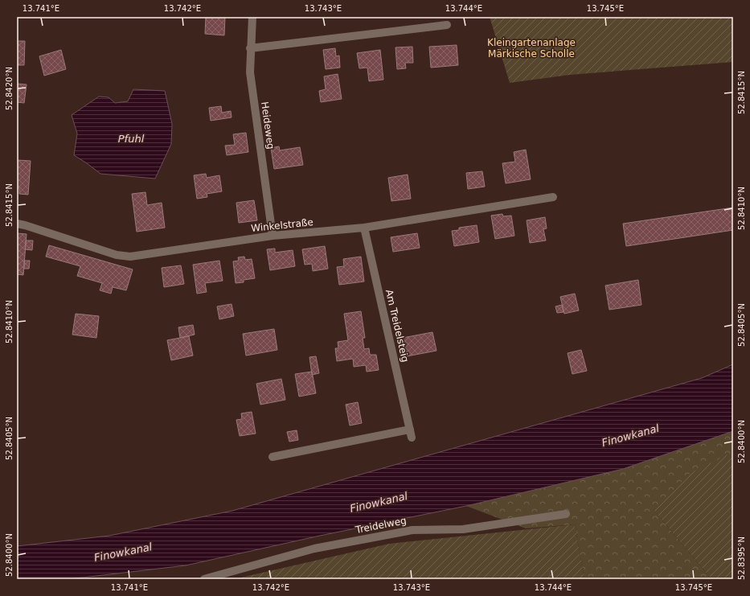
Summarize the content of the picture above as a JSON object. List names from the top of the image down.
{
  "streets": {
    "street": [
      "Heideweg",
      "Winkelstraße",
      "Am Treidelsteig",
      "Treidelweg"
    ]
  },
  "crossings": [
    ["Heideweg", "Winkelstraße"],
    ["Winkelstraße", "Am Treidelsteig"]
  ],
  "water": ["Pfuhl", "Finowkanal"],
  "parks": ["Kleingartenanlage Märkische Scholle"],
  "coordinates": [
    "13.741°E",
    "13.742°E",
    "13.743°E",
    "13.744°E",
    "13.745°E",
    "52.8420°N",
    "52.8415°N",
    "52.8410°N",
    "52.8405°N",
    "52.8400°N",
    "52.8395°N"
  ]
}
